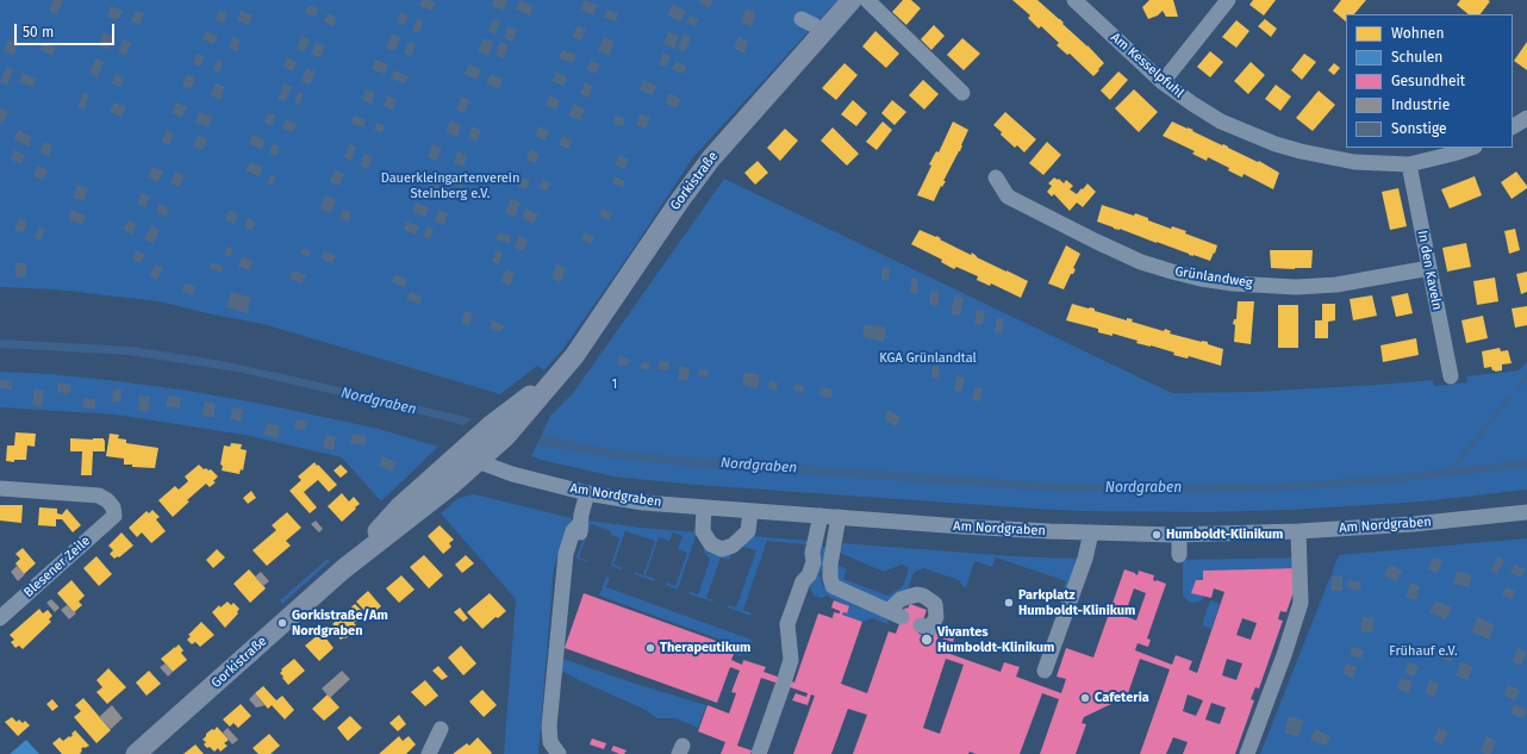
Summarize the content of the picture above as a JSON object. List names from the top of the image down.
{
  "streets": {
    "main road": ["Gorkistraße"],
    "street": [
      "Am Kesselpfuhl",
      "In den Kaveln",
      "Grünlandweg",
      "Am Nordgraben",
      "Blesener Zeile"
    ]
  },
  "crossings": [
    ["Am Kesselpfuhl", "In den Kaveln"],
    ["Gorkistraße", "Am Nordgraben"],
    ["In den Kaveln", "Grünlandweg"]
  ],
  "water": ["Nordgraben"],
  "parks": [
    "Dauerkleingartenverein Steinberg e.V.",
    "KGA Grünlandtal",
    "1",
    "Frühauf e.V."
  ],
  "places": [
    "Humboldt-Klinikum",
    "Parkplatz Humboldt-Klinikum",
    "Gorkistraße/Am Nordgraben",
    "Vivantes Humboldt-Klinikum",
    "Therapeutikum",
    "Cafeteria"
  ],
  "legend": [
    "Wohnen",
    "Schulen",
    "Gesundheit",
    "Industrie",
    "Sonstige"
  ],
  "scale_bar": "50 m"
}
